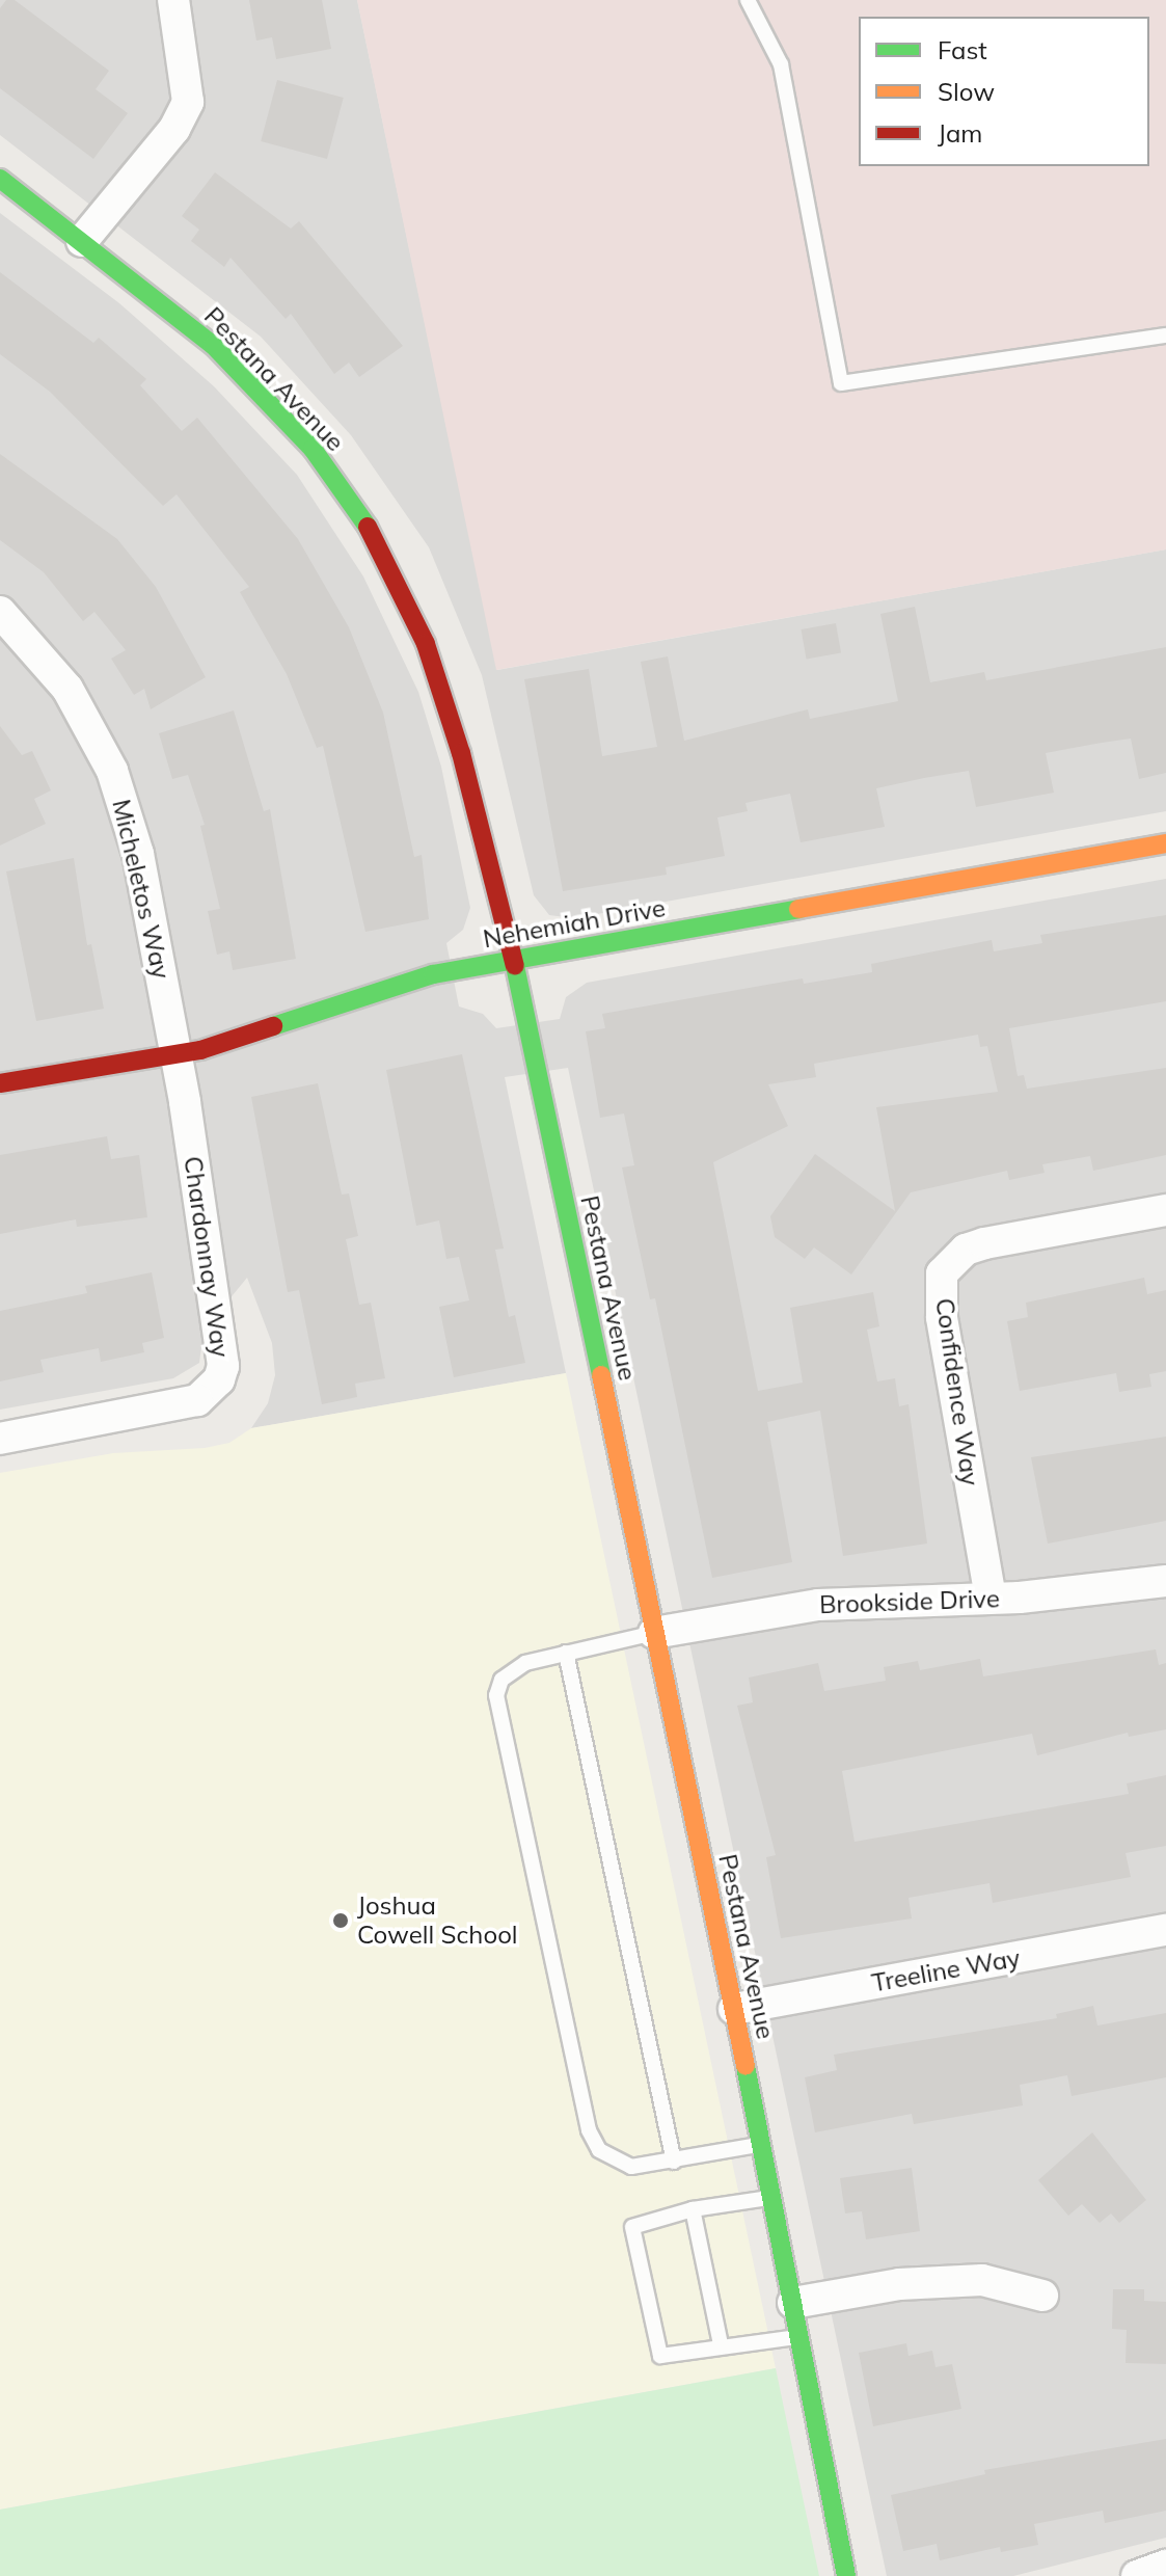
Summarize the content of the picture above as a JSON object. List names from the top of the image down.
{
  "streets": {
    "street": [
      "Pestana Avenue",
      "Micheletos Way",
      "Nehemiah Drive",
      "Chardonnay Way",
      "Confidence Way",
      "Brookside Drive",
      "Treeline Way"
    ]
  },
  "crossings": [
    ["Pestana Avenue", "Nehemiah Drive"],
    ["Pestana Avenue", "Brookside Drive"],
    ["Pestana Avenue", "Treeline Way"],
    ["Micheletos Way", "Nehemiah Drive"],
    ["Micheletos Way", "Chardonnay Way"],
    ["Nehemiah Drive", "Chardonnay Way"],
    ["Confidence Way", "Brookside Drive"]
  ],
  "places": ["Joshua Cowell School"],
  "legend": ["Fast", "Slow", "Jam"]
}
